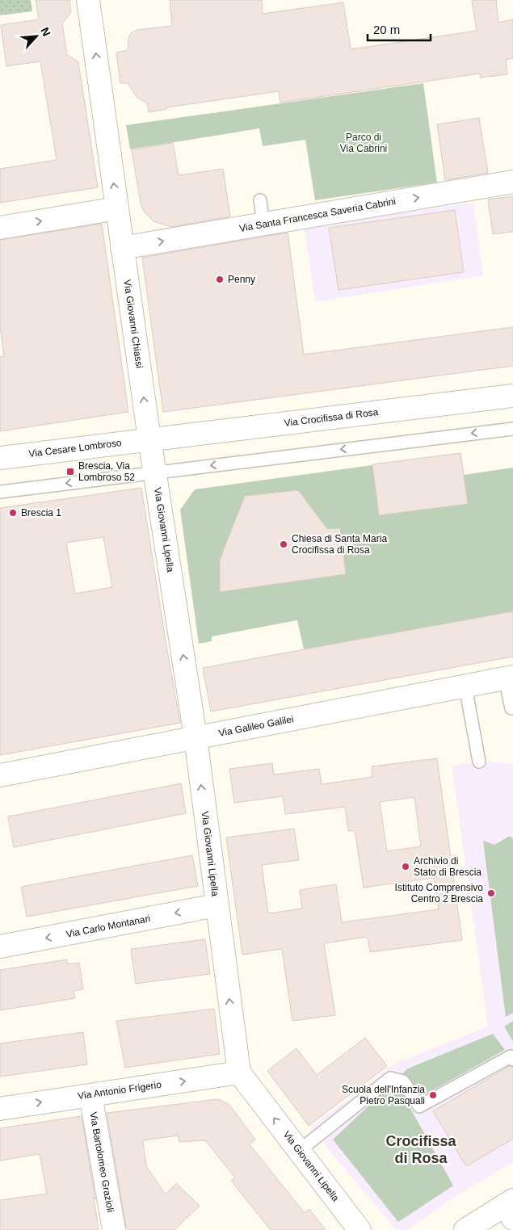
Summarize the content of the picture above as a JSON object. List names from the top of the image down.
{
  "streets": {
    "street": [
      "Via Santa Francesca Saveria Cabrini",
      "Via Giovanni Chiassi",
      "Via Crocifissa di Rosa",
      "Via Cesare Lombroso",
      "Via Giovanni Lipella",
      "Via Galileo Galilei",
      "Via Carlo Montanari",
      "Via Antonio Frigerio",
      "Via Bartolomeo Grazioli"
    ]
  },
  "crossings": [
    ["Via Santa Francesca Saveria Cabrini", "Via Giovanni Chiassi"],
    ["Via Giovanni Chiassi", "Via Crocifissa di Rosa"],
    ["Via Giovanni Chiassi", "Via Cesare Lombroso"],
    ["Via Giovanni Chiassi", "Via Giovanni Lipella"],
    ["Via Crocifissa di Rosa", "Via Cesare Lombroso"],
    ["Via Crocifissa di Rosa", "Via Giovanni Lipella"],
    ["Via Cesare Lombroso", "Via Giovanni Lipella"],
    ["Via Giovanni Lipella", "Via Galileo Galilei"],
    ["Via Giovanni Lipella", "Via Carlo Montanari"],
    ["Via Giovanni Lipella", "Via Antonio Frigerio"],
    ["Via Antonio Frigerio", "Via Bartolomeo Grazioli"]
  ],
  "one_way": [
    "Via Santa Francesca Saveria Cabrini",
    "Via Giovanni Chiassi",
    "Via Giovanni Lipella",
    "Via Carlo Montanari",
    "Via Antonio Frigerio"
  ],
  "districts": ["Crocifissa di Rosa"],
  "parks": ["Parco di Via Cabrini"],
  "places": {
    "other": [
      "Penny",
      "Brescia 1",
      "Chiesa di Santa Maria Crocifissa di Rosa",
      "Archivio di Stato di Brescia",
      "Istituto Comprensivo Centro 2 Brescia",
      "Scuola dell'Infanzia Pietro Pasquali"
    ],
    "transit": ["Brescia, Via Lombroso 52"]
  },
  "scale_bar": "20 m",
  "north": "top right"
}
